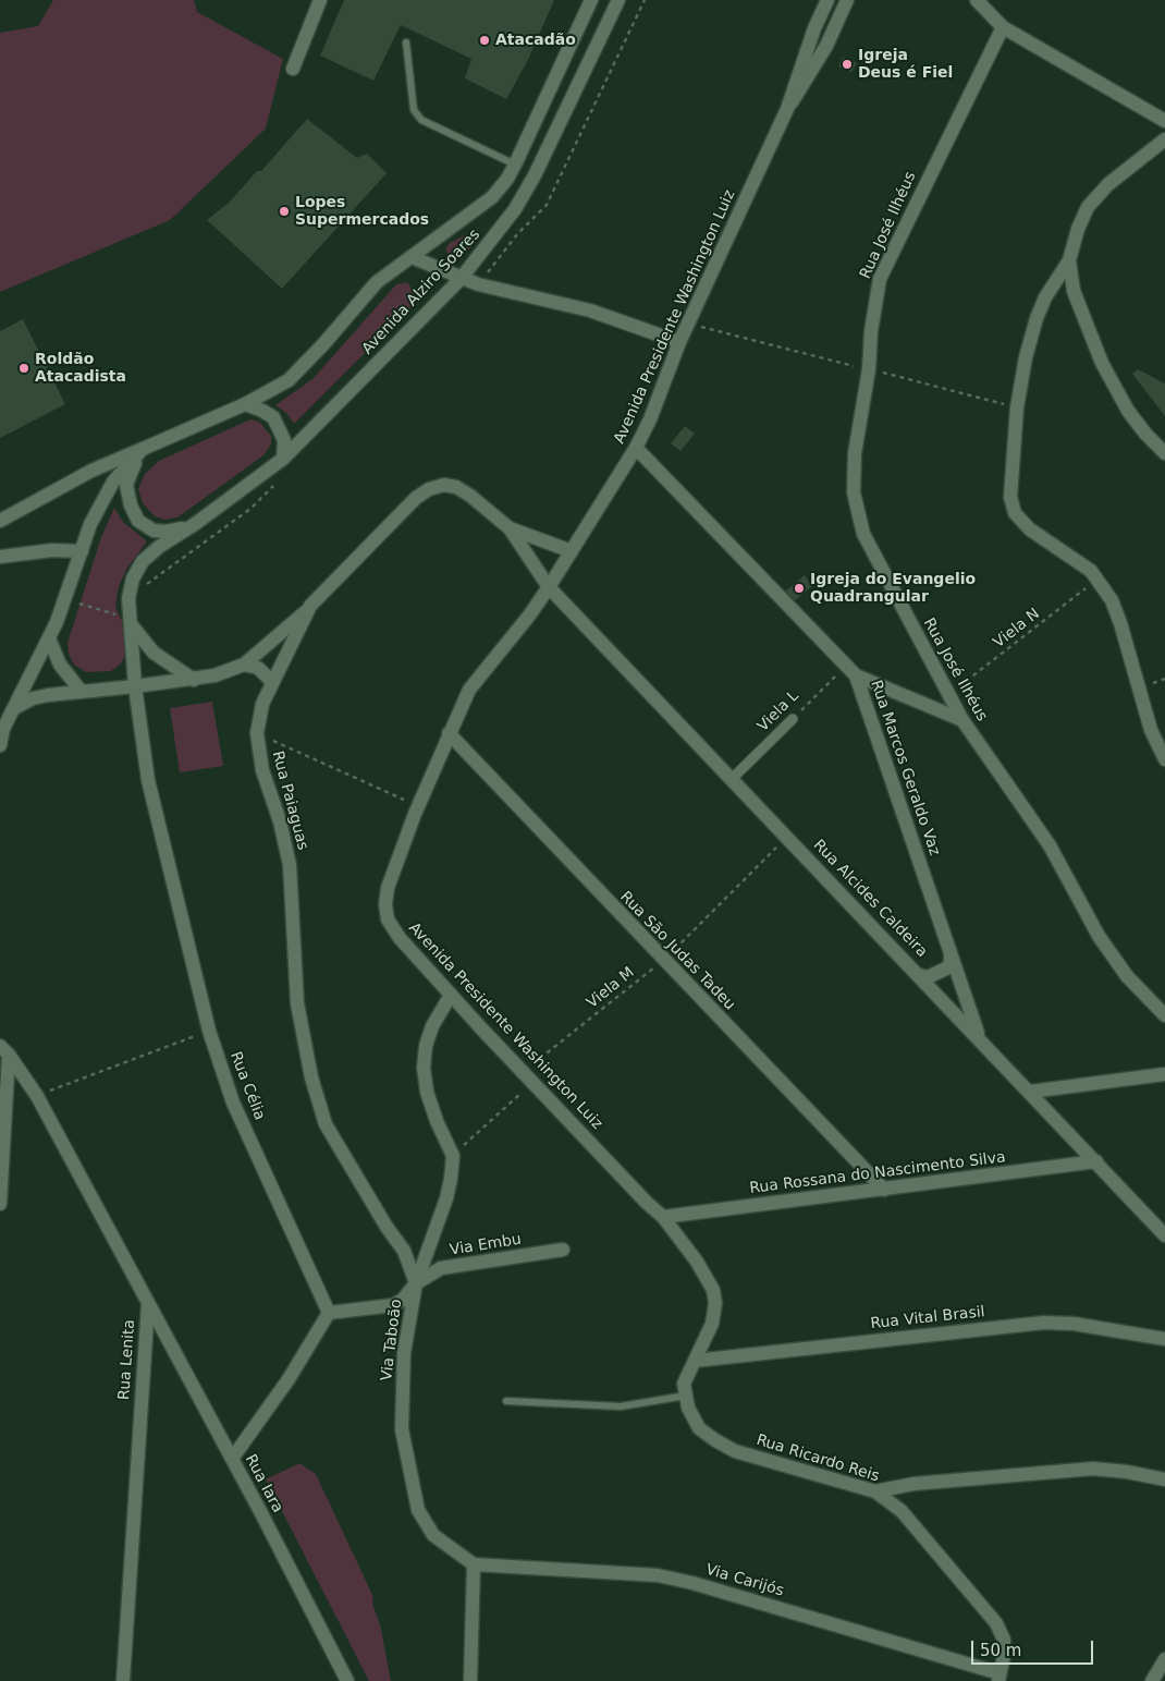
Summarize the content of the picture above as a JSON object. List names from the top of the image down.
{
  "streets": {
    "street": [
      "Rua José Ilhéus",
      "Avenida Alziro Soares",
      "Avenida Presidente Washington Luiz",
      "Viela L",
      "Rua Marcos Geraldo Vaz",
      "Rua Paiaguas",
      "Rua Alcides Caldeira",
      "Rua São Judas Tadeu",
      "Rua Célia",
      "Rua Rossana do Nascimento Silva",
      "Via Embu",
      "Rua Vital Brasil",
      "Via Taboão",
      "Rua Lenita",
      "Rua Ricardo Reis",
      "Rua Iara",
      "Via Carijós"
    ],
    "path": ["Viela N", "Viela M"]
  },
  "crossings": [
    ["Rua José Ilhéus", "Viela N"],
    ["Avenida Alziro Soares", "Rua Célia"],
    ["Avenida Presidente Washington Luiz", "Rua Marcos Geraldo Vaz"],
    ["Avenida Presidente Washington Luiz", "Rua Paiaguas"],
    ["Avenida Presidente Washington Luiz", "Rua Alcides Caldeira"],
    ["Avenida Presidente Washington Luiz", "Rua São Judas Tadeu"],
    ["Avenida Presidente Washington Luiz", "Viela M"],
    ["Avenida Presidente Washington Luiz", "Rua Rossana do Nascimento Silva"],
    ["Avenida Presidente Washington Luiz", "Rua Ricardo Reis"],
    ["Viela L", "Rua Marcos Geraldo Vaz"],
    ["Viela L", "Rua Alcides Caldeira"],
    ["Rua Marcos Geraldo Vaz", "Rua Alcides Caldeira"],
    ["Rua Paiaguas", "Rua Alcides Caldeira"],
    ["Rua Paiaguas", "Via Embu"],
    ["Rua Paiaguas", "Via Taboão"],
    ["Rua Alcides Caldeira", "Viela M"],
    ["Rua Alcides Caldeira", "Rua Rossana do Nascimento Silva"],
    ["Rua São Judas Tadeu", "Viela M"],
    ["Rua São Judas Tadeu", "Rua Rossana do Nascimento Silva"],
    ["Viela M", "Via Taboão"],
    ["Rua Célia", "Via Embu"],
    ["Via Embu", "Via Taboão"],
    ["Rua Vital Brasil", "Rua Ricardo Reis"],
    ["Via Taboão", "Via Carijós"],
    ["Rua Lenita", "Rua Iara"],
    ["Rua Ricardo Reis", "Via Carijós"]
  ],
  "places": [
    "Atacadão",
    "Igreja Deus é Fiel",
    "Lopes Supermercados",
    "Roldão Atacadista",
    "Igreja do Evangelio Quadrangular"
  ],
  "scale_bar": "50 m"
}
